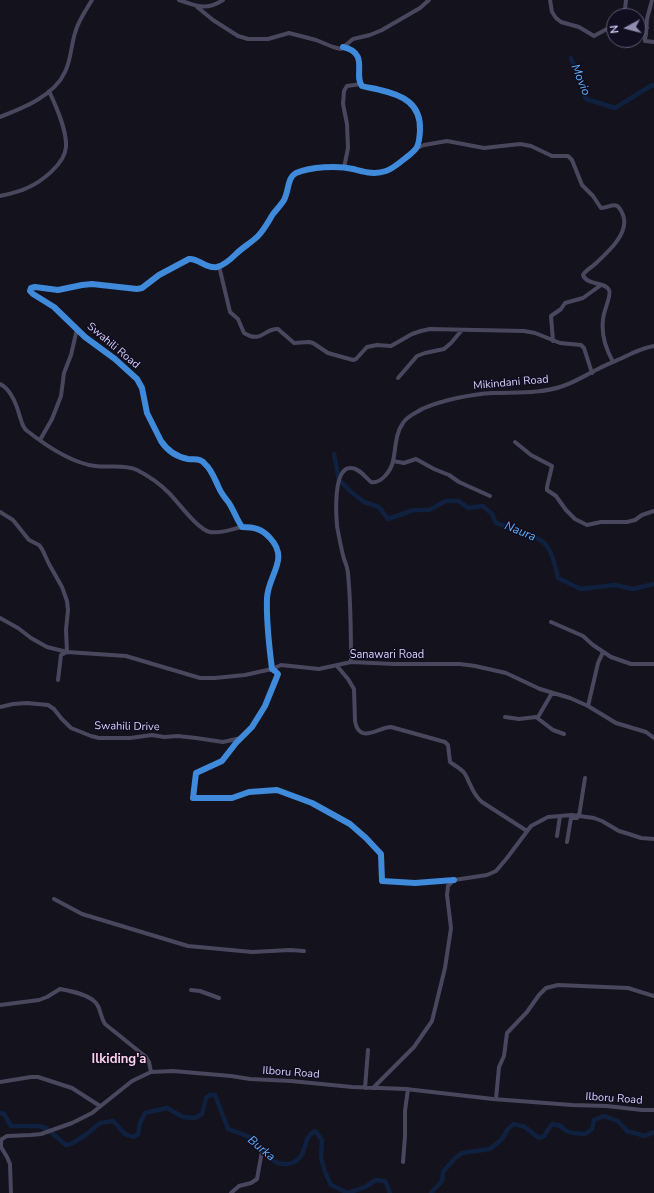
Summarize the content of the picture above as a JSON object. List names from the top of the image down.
{
  "streets": {
    "street": [
      "Swahili Road",
      "Mikindani Road",
      "Sanawari Road",
      "Swahili Drive",
      "Ilboru Road"
    ]
  },
  "crossings": [
    ["Mikindani Road", "Sanawari Road"]
  ],
  "districts": ["Ilkiding'a"],
  "water": ["Movio", "Naura", "Burka"],
  "north": "left"
}
